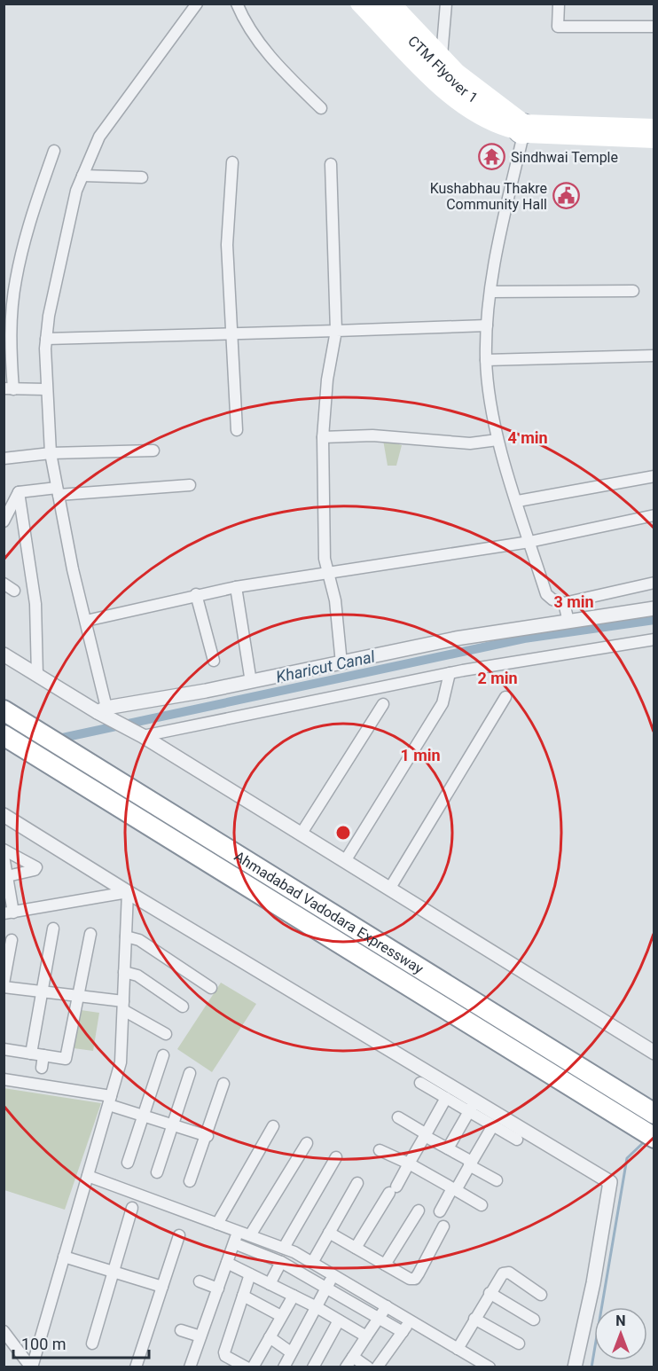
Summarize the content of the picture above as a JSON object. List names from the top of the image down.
{
  "streets": {
    "highway": ["Ahmadabad Vadodara Expressway"],
    "main road": ["CTM Flyover 1"]
  },
  "water": ["Kharicut Canal"],
  "places": {
    "temple": ["Sindhwai Temple"],
    "public building": ["Kushabhau Thakre Community Hall"]
  },
  "scale_bar": "100 m",
  "north": "top",
  "rings": [
    "4 min",
    "3 min",
    "2 min",
    "1 min"
  ]
}
